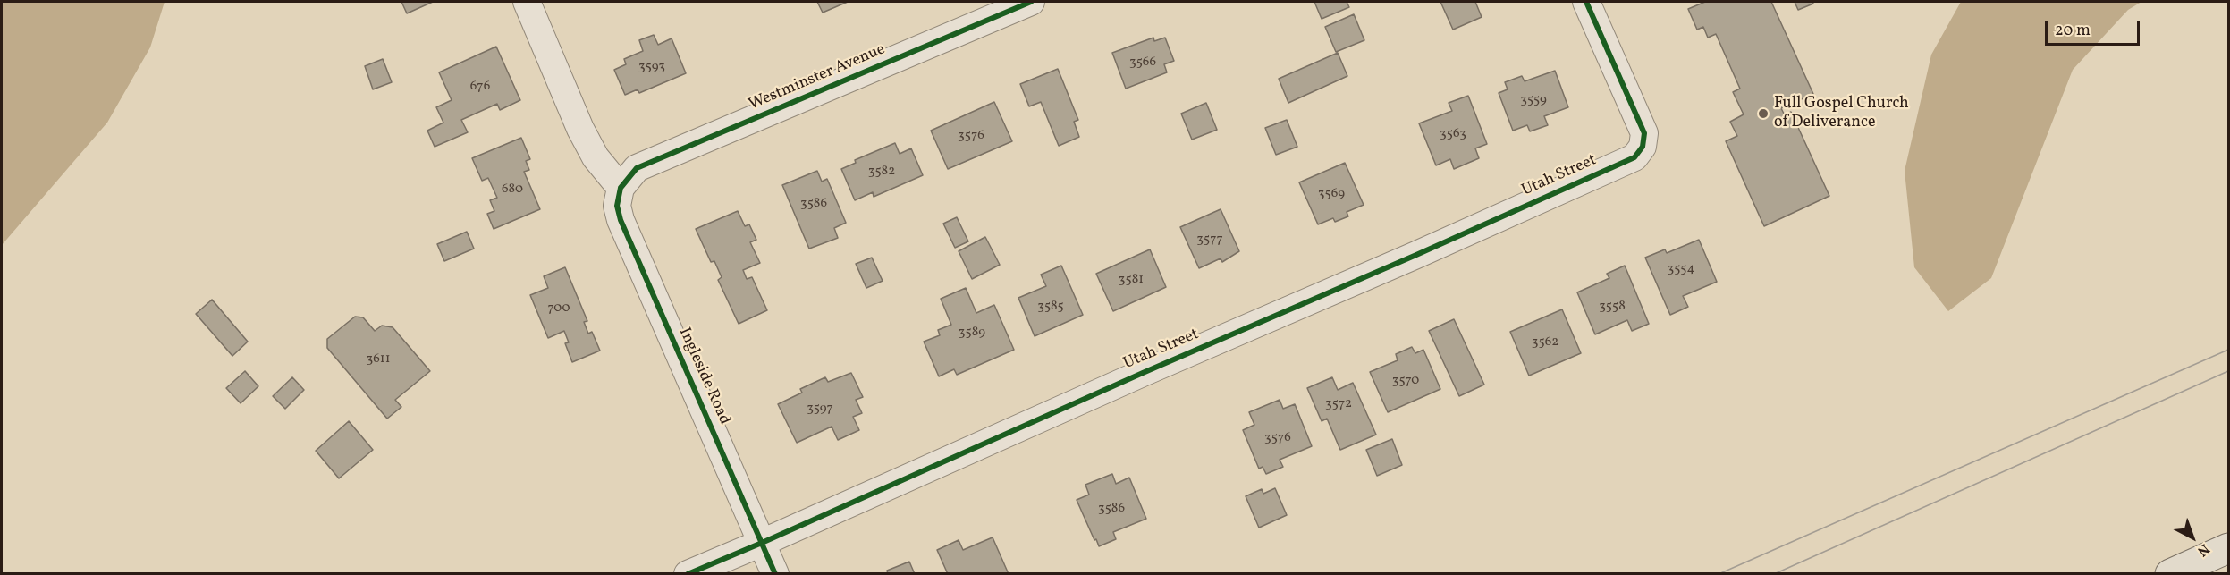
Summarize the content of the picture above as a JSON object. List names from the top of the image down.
{
  "streets": {
    "street": ["Westminster Avenue", "Utah Street", "Ingleside Road"]
  },
  "crossings": [
    ["Westminster Avenue", "Ingleside Road"],
    ["Utah Street", "Ingleside Road"]
  ],
  "places": ["Full Gospel Church of Deliverance"],
  "house_numbers": [
    "3566",
    "3593",
    "676",
    "3559",
    "3563",
    "3576",
    "3582",
    "680",
    "3569",
    "3586",
    "3577",
    "3554",
    "3581",
    "3585",
    "3558",
    "700",
    "3589",
    "3562",
    "3611",
    "3570",
    "3572",
    "3597",
    "3576",
    "3586"
  ],
  "scale_bar": "20 m",
  "north": "bottom right"
}
